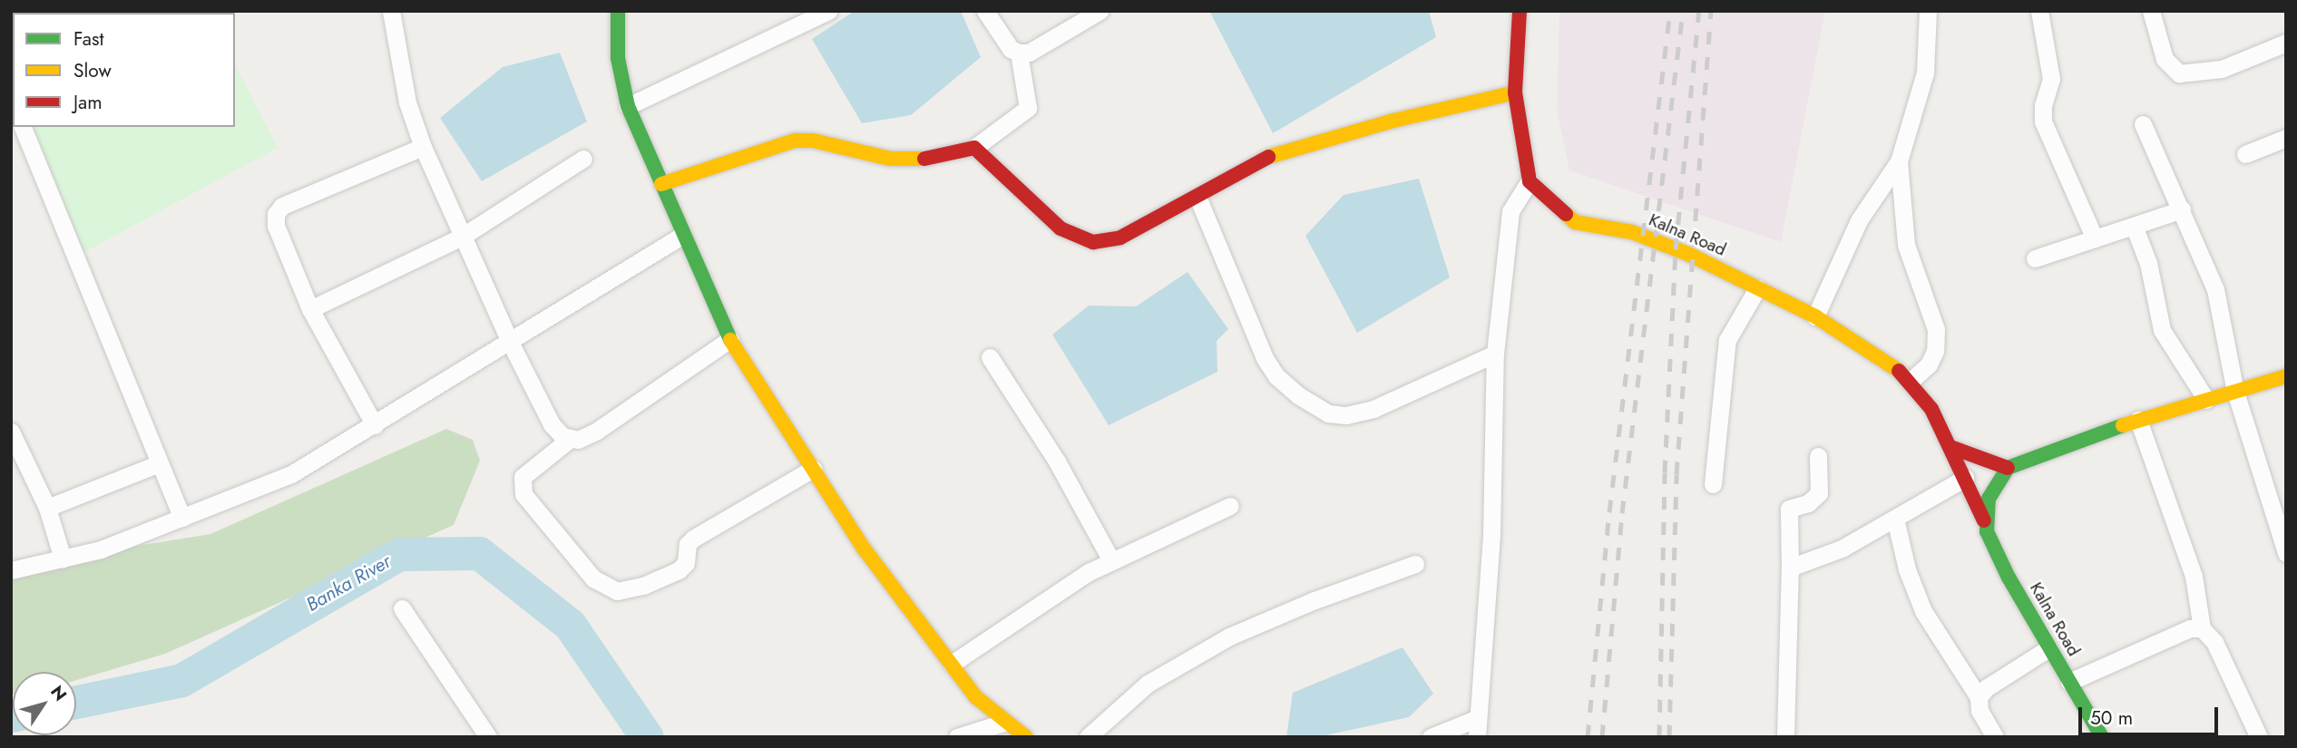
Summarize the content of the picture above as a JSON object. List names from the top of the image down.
{
  "streets": {
    "street": ["Kalna Road"]
  },
  "water": ["Banka River"],
  "legend": ["Fast", "Slow", "Jam"],
  "scale_bar": "50 m",
  "north": "top right"
}
